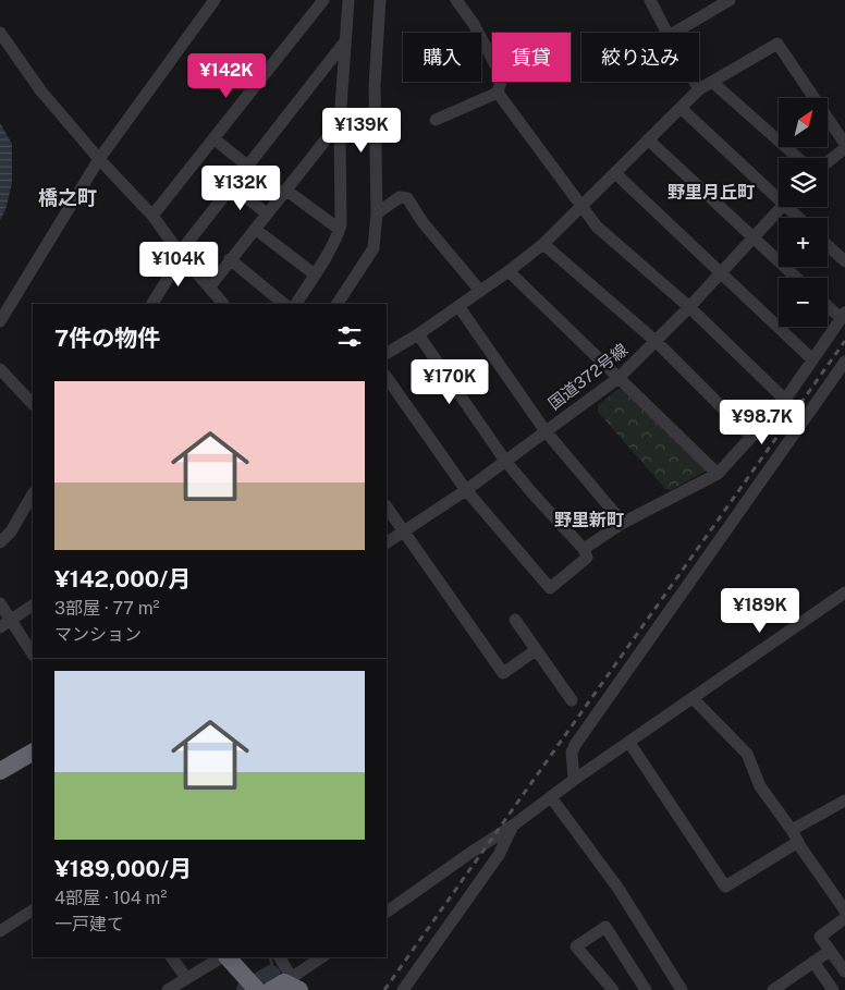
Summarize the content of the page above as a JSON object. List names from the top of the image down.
{
  "streets": {
    "street": ["国道372号線"]
  },
  "districts": ["野里月丘町", "橋之町", "野里新町"],
  "north": "top right",
  "page": {
    "chip": ["購入", "賃貸", "絞り込み"],
    "price": [
      "¥142K",
      "¥139K",
      "¥132K",
      "¥104K",
      "¥170K",
      "¥98.7K",
      "¥189K"
    ],
    "map_buttons": ["+", "−"],
    "heading": "7件の物件",
    "list": [
      {
        "name": "¥142,000/月",
        "note": "3部屋 · 77 m² · マンション"
      },
      {
        "name": "¥189,000/月",
        "note": "4部屋 · 104 m² · 一戸建て"
      }
    ]
  }
}
